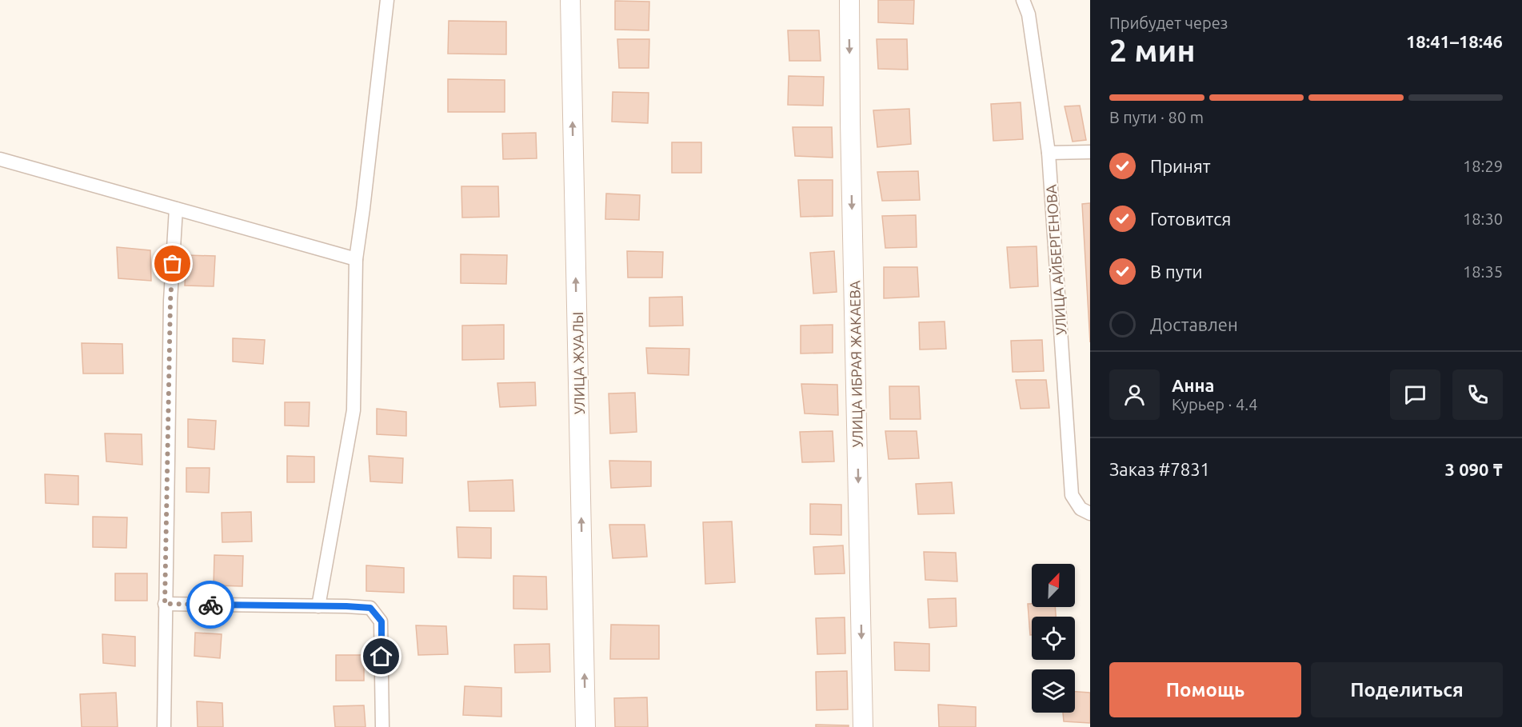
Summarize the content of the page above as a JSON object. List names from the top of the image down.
{
  "streets": {
    "street": ["УЛИЦА АЙБЕРГЕНОВА", "УЛИЦА ЖУАЛЫ", "УЛИЦА ИБРАЯ ЖАКАЕВА"]
  },
  "one_way": ["УЛИЦА ЖУАЛЫ", "УЛИЦА ИБРАЯ ЖАКАЕВА"],
  "north": "top right",
  "page": {
    "heading": ["2 мин", "Прибудет через", "18:41–18:46"],
    "panel": [
      "Анна",
      "Курьер · 4.4",
      "Заказ #7831",
      "3 090 ₸"
    ],
    "bar": "В пути · 80 m",
    "list": [
      ["Принят", "18:29"],
      ["Готовится", "18:30"],
      ["В пути", "18:35"],
      "Доставлен"
    ],
    "buttons": ["Помощь", "Поделиться"]
  }
}
